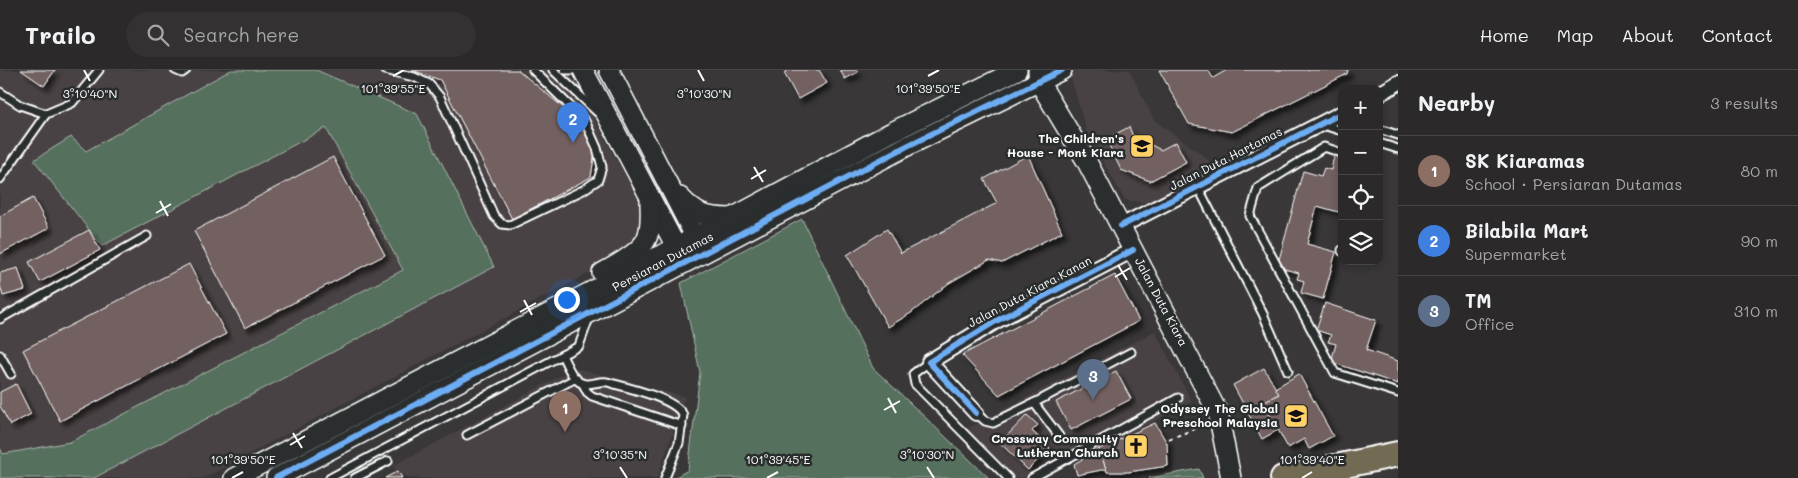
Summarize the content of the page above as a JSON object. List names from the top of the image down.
{
  "streets": {
    "street": [
      "Jalan Duta Hartamas",
      "Persiaran Dutamas",
      "Jalan Duta Kiara Kanan",
      "Jalan Duta Kiara"
    ]
  },
  "crossings": [
    ["Jalan Duta Hartamas", "Jalan Duta Kiara"],
    ["Persiaran Dutamas", "Jalan Duta Kiara"],
    ["Jalan Duta Kiara Kanan", "Jalan Duta Kiara"]
  ],
  "places": {
    "school or university": ["The Children's House - Mont Kiara", "Odyssey The Global Preschool Malaysia"],
    "church": ["Crossway Community Lutheran Church"]
  },
  "page": {
    "header": "Trailo",
    "search": "Search here",
    "nav": [
      "Home",
      "Map",
      "About",
      "Contact"
    ],
    "heading": ["Nearby", "3 results"],
    "map_buttons": ["+", "−"],
    "pins": ["2", "3", "1"],
    "list": [
      {
        "mark": "1",
        "name": "SK Kiaramas",
        "note": "School · Persiaran Dutamas",
        "value": "80 m"
      },
      {
        "mark": "2",
        "name": "Bilabila Mart",
        "note": "Supermarket",
        "value": "90 m"
      },
      {
        "mark": "3",
        "name": "TM",
        "note": "Office",
        "value": "310 m"
      }
    ]
  },
  "coordinates": [
    "101°39'55\"E",
    "101°39'50\"E",
    "3°10'40\"N",
    "3°10'30\"N",
    "3°10'35\"N",
    "101°39'45\"E",
    "101°39'40\"E"
  ]
}
